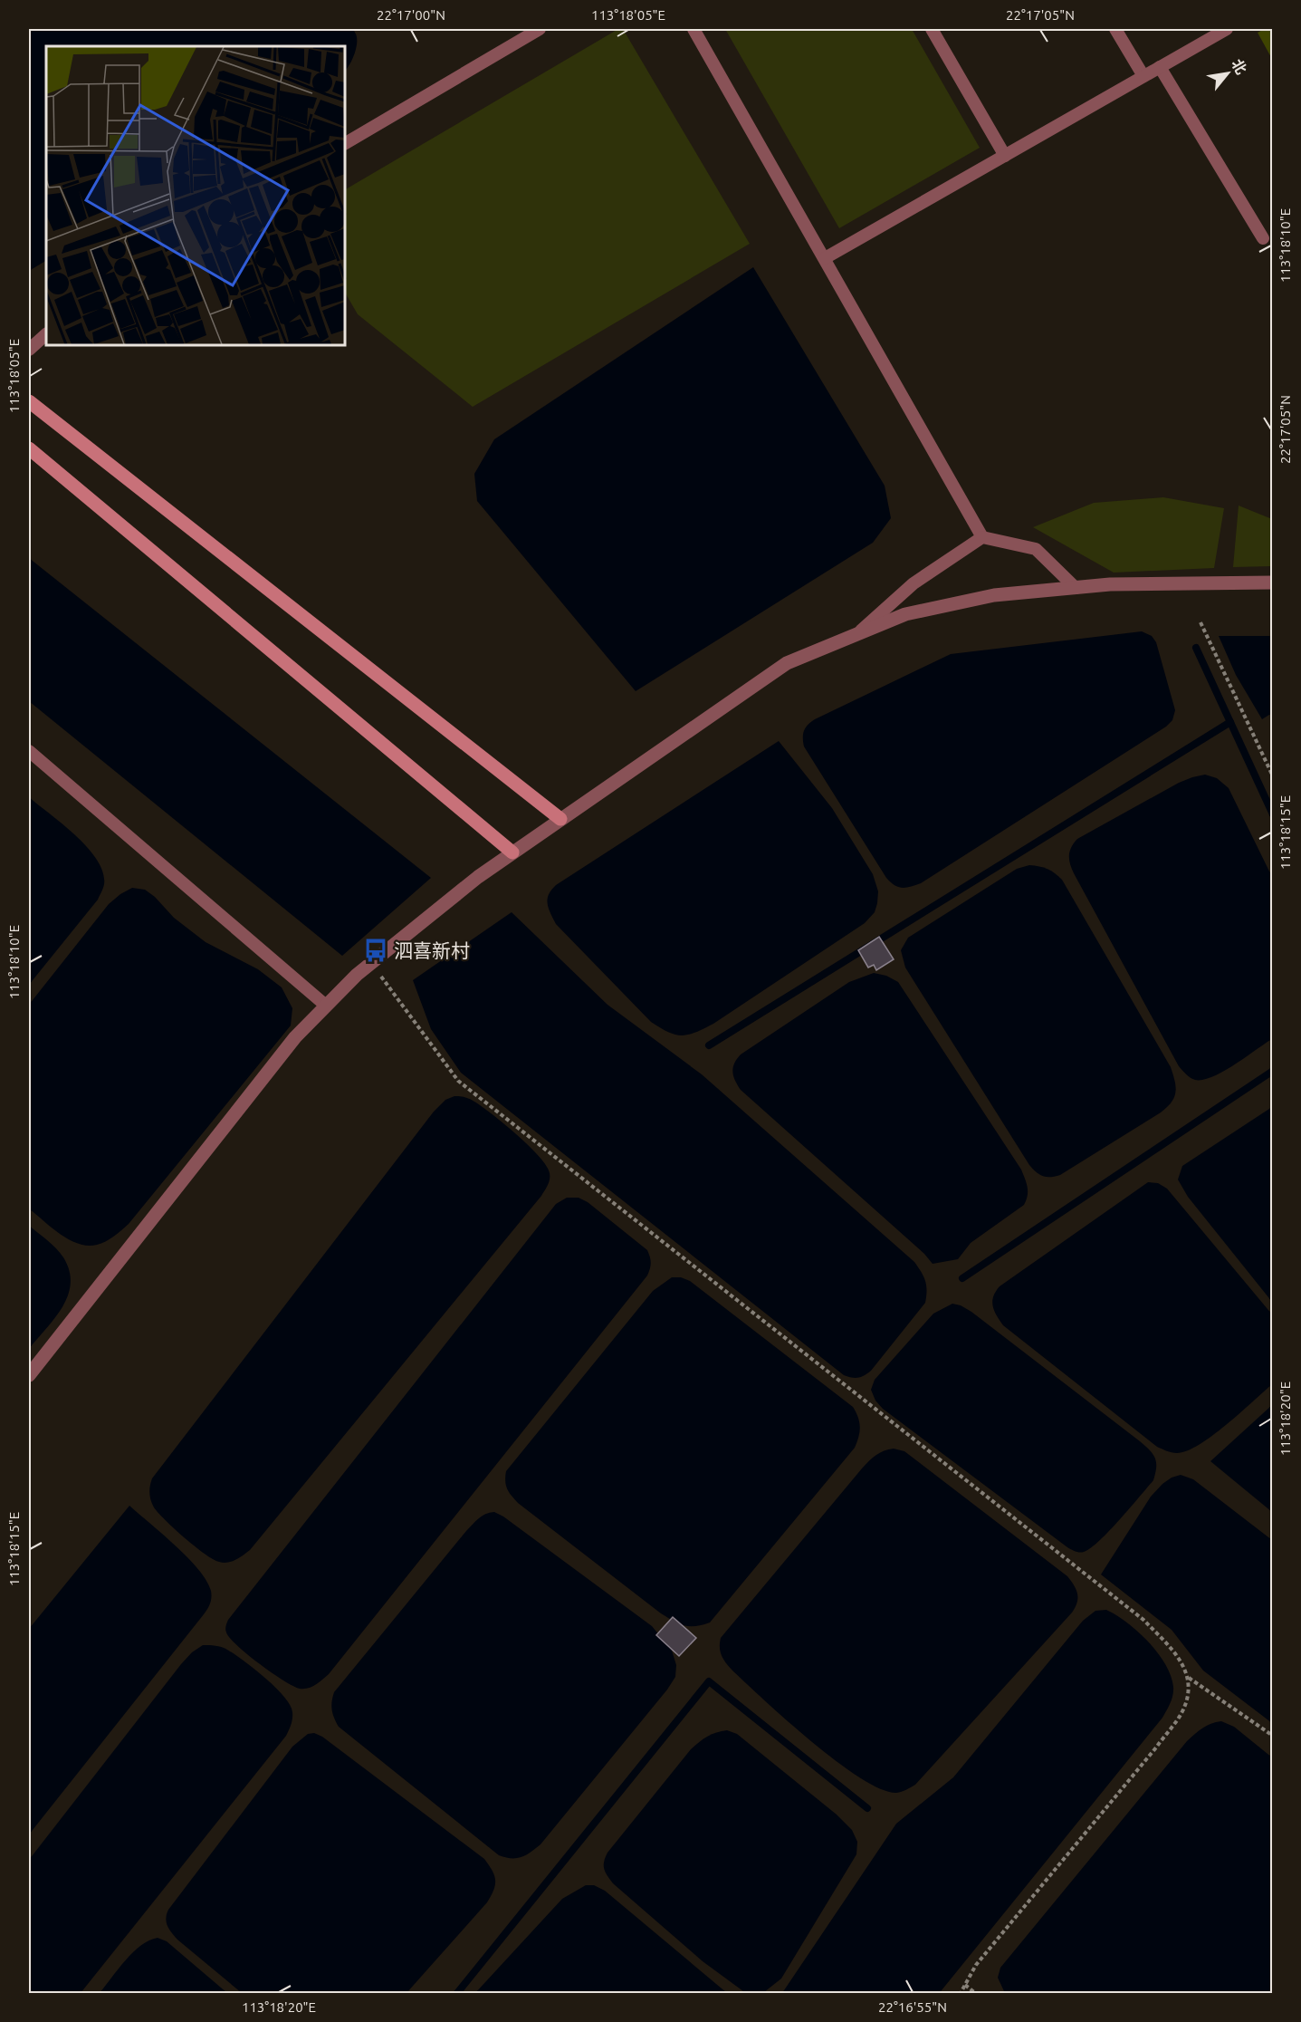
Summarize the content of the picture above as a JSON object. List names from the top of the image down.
{
  "places": {
    "bus stop": ["泗喜新村"]
  },
  "north": "top right",
  "coordinates": [
    "22°17'00\"N",
    "113°18'05\"E",
    "22°17'05\"N",
    "113°18'10\"E",
    "113°18'15\"E",
    "113°18'20\"E",
    "22°16'55\"N"
  ]
}
